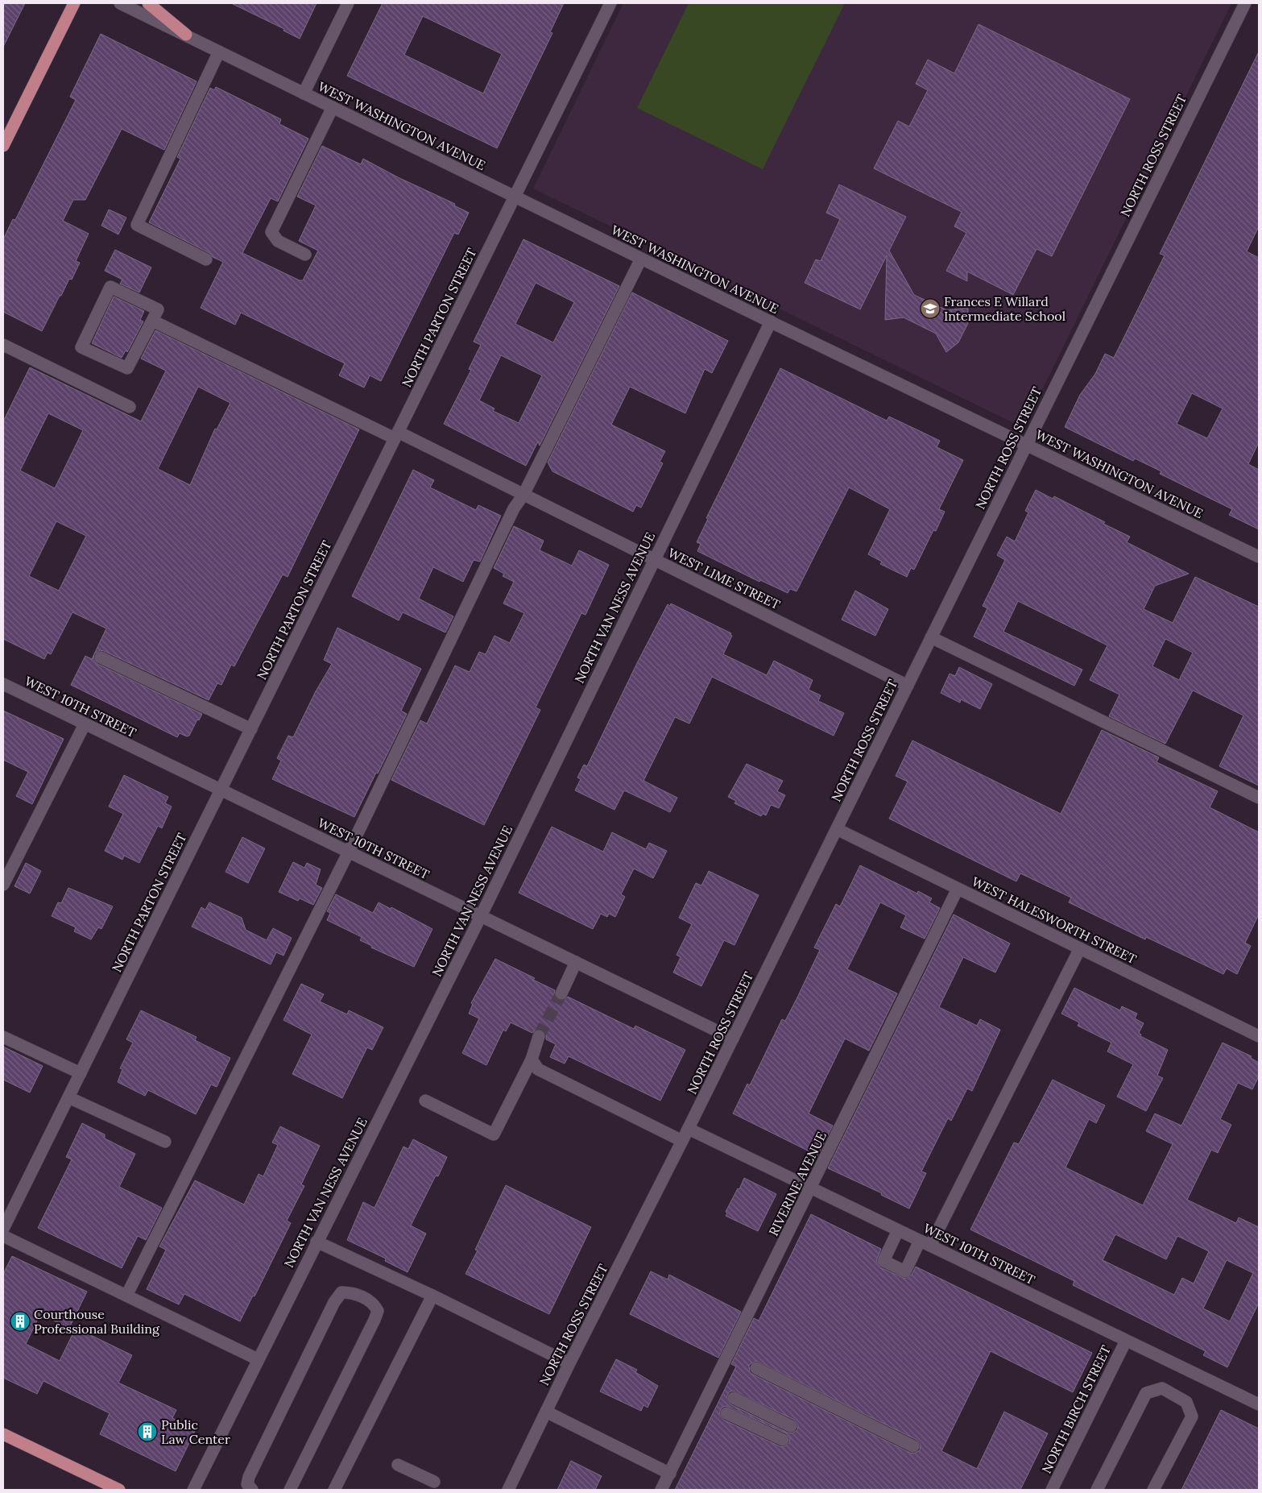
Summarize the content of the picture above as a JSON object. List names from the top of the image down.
{
  "streets": {
    "street": [
      "WEST WASHINGTON AVENUE",
      "NORTH ROSS STREET",
      "NORTH PARTON STREET",
      "WEST LIME STREET",
      "NORTH VAN NESS AVENUE",
      "WEST 10TH STREET",
      "WEST HALESWORTH STREET",
      "RIVERINE AVENUE",
      "NORTH BIRCH STREET"
    ]
  },
  "crossings": [
    ["WEST WASHINGTON AVENUE", "NORTH ROSS STREET"],
    ["WEST WASHINGTON AVENUE", "NORTH PARTON STREET"],
    ["WEST WASHINGTON AVENUE", "NORTH VAN NESS AVENUE"],
    ["NORTH ROSS STREET", "WEST LIME STREET"],
    ["NORTH ROSS STREET", "WEST 10TH STREET"],
    ["NORTH ROSS STREET", "WEST HALESWORTH STREET"],
    ["NORTH PARTON STREET", "WEST LIME STREET"],
    ["NORTH PARTON STREET", "WEST 10TH STREET"],
    ["WEST LIME STREET", "NORTH VAN NESS AVENUE"],
    ["NORTH VAN NESS AVENUE", "WEST 10TH STREET"],
    ["WEST 10TH STREET", "RIVERINE AVENUE"],
    ["WEST 10TH STREET", "NORTH BIRCH STREET"],
    ["WEST HALESWORTH STREET", "RIVERINE AVENUE"]
  ],
  "places": {
    "school or university": ["Frances E Willard Intermediate School"],
    "building": ["Courthouse Professional Building", "Public Law Center"]
  }
}
